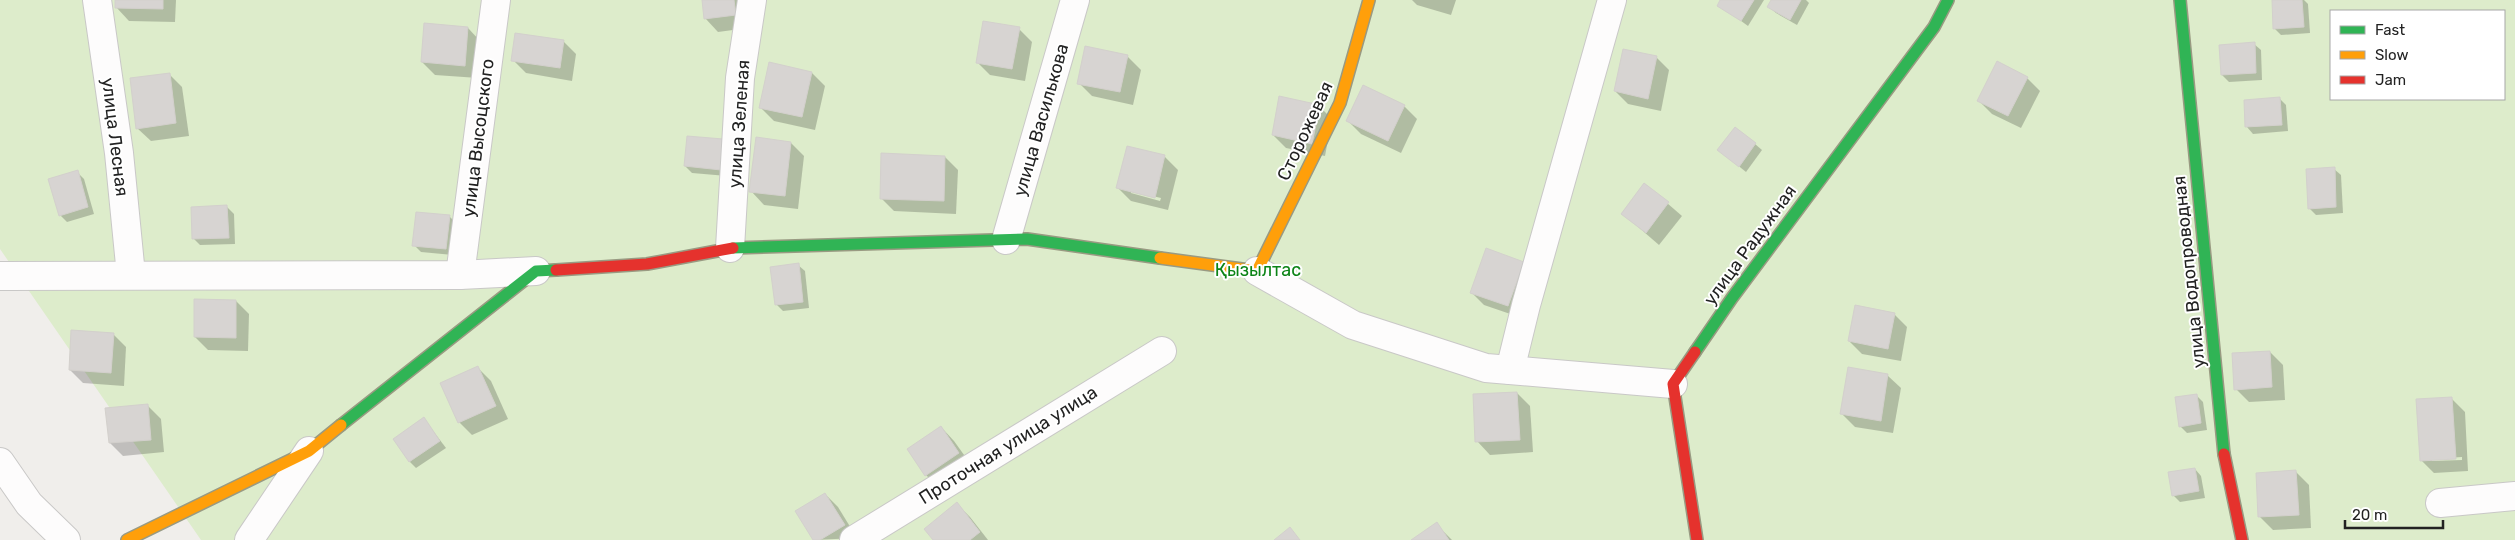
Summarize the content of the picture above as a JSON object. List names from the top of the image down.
{
  "streets": {
    "street": [
      "улица Василькова",
      "улица Зеленая",
      "Сторожевая",
      "улица Лесная",
      "улица Высоцского",
      "улица Радужная",
      "улица Водопроводная",
      "Проточная улица улица"
    ]
  },
  "parks": ["Қызылтас"],
  "legend": ["Fast", "Slow", "Jam"],
  "scale_bar": "20 m"
}
